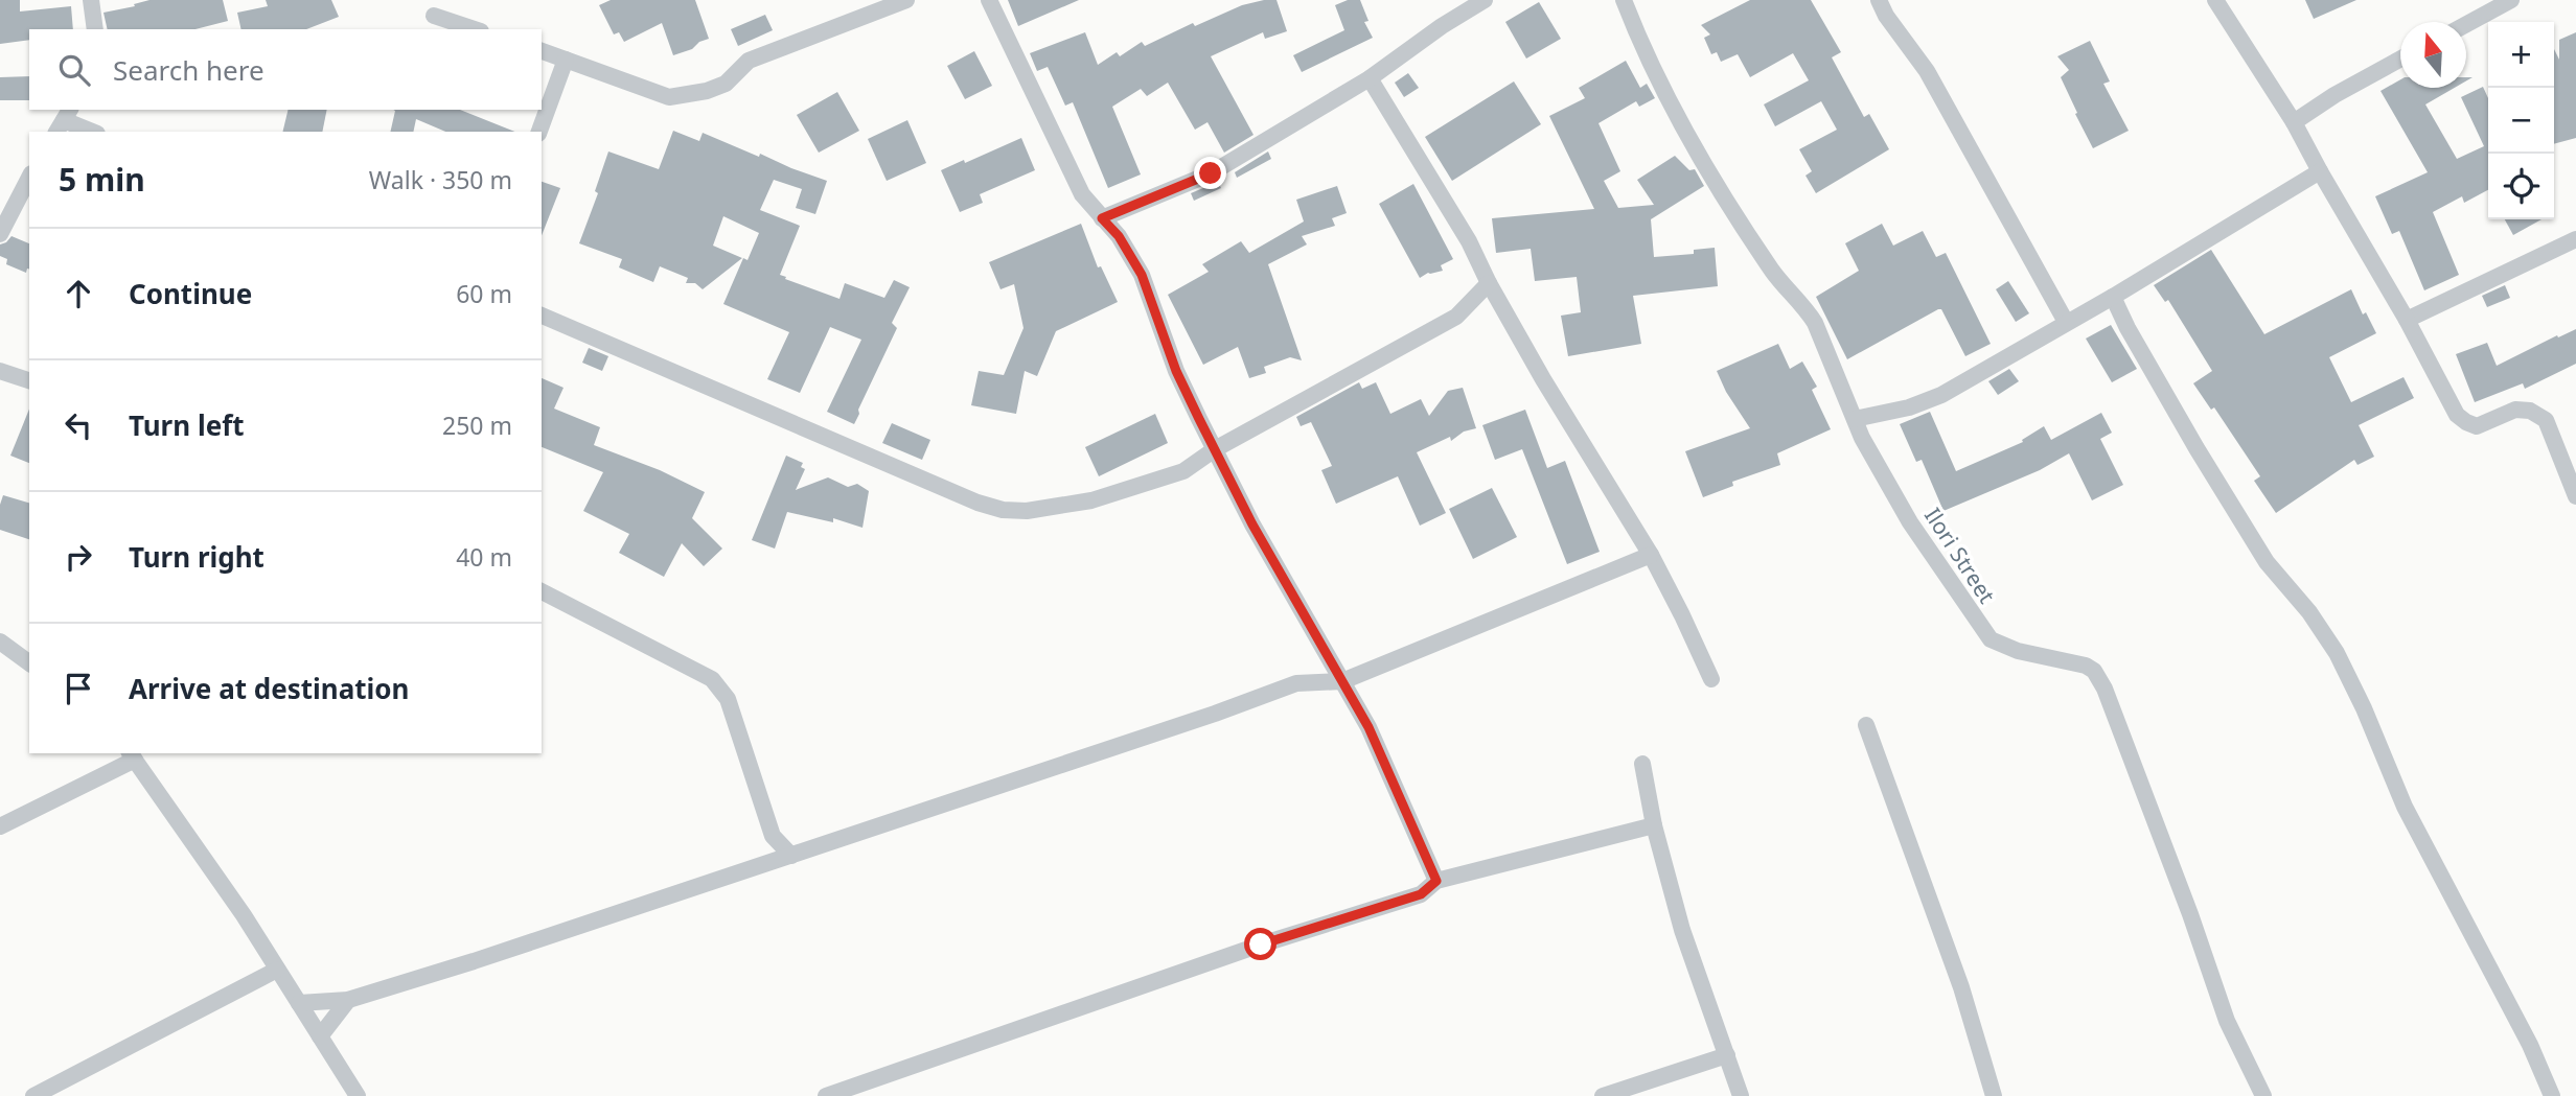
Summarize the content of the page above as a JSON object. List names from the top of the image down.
{
  "streets": {
    "street": ["Ilori Street"]
  },
  "north": "top",
  "page": {
    "map_buttons": ["+", "−"],
    "search": "Search here",
    "heading": ["5 min", "Walk · 350 m"],
    "list": [
      ["Continue", "60 m"],
      ["Turn left", "250 m"],
      ["Turn right", "40 m"],
      "Arrive at destination"
    ]
  }
}
